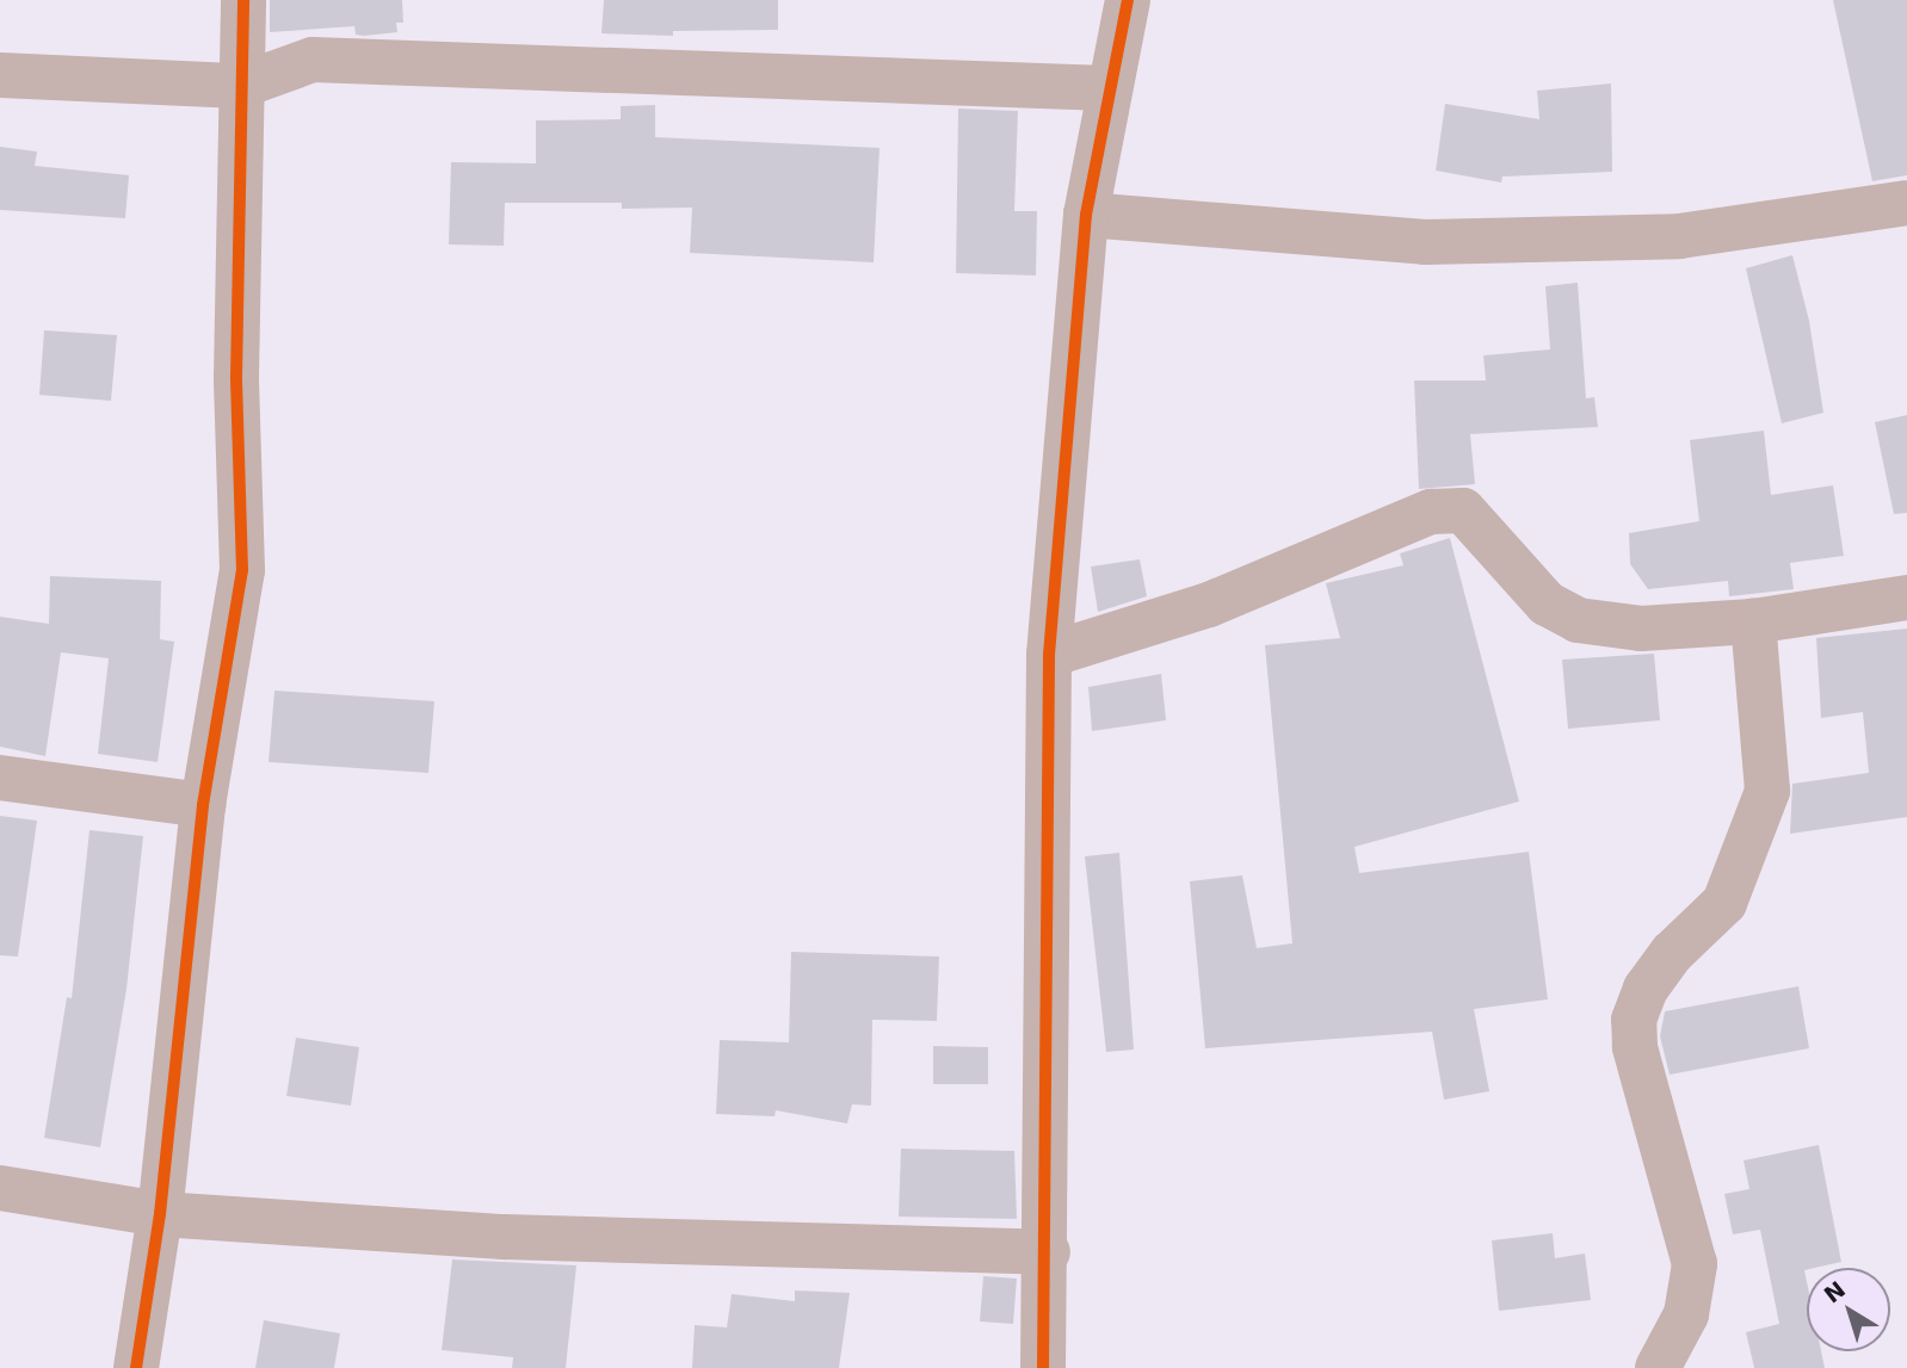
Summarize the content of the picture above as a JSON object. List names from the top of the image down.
{
  "north": "top left"
}
